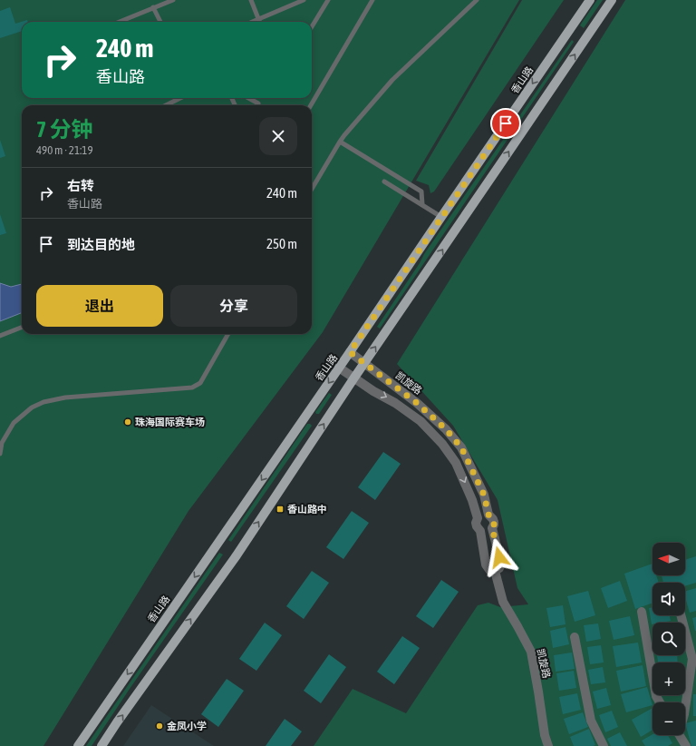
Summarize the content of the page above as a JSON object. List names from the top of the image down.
{
  "streets": {
    "main road": ["香山路"],
    "street": ["凯旋路"]
  },
  "crossings": [
    ["香山路", "凯旋路"]
  ],
  "places": {
    "other": ["珠海国际赛车场", "金凤小学"],
    "transit": ["香山路中"]
  },
  "north": "left",
  "page": {
    "turn": ["240 m", "香山路"],
    "heading": ["7 分钟", "490 m · 21:19"],
    "list": [
      {
        "name": "右转",
        "note": "香山路",
        "value": "240 m"
      },
      {
        "name": "到达目的地",
        "value": "250 m"
      }
    ],
    "buttons": ["退出", "分享"],
    "map_buttons": ["+", "−"]
  }
}
